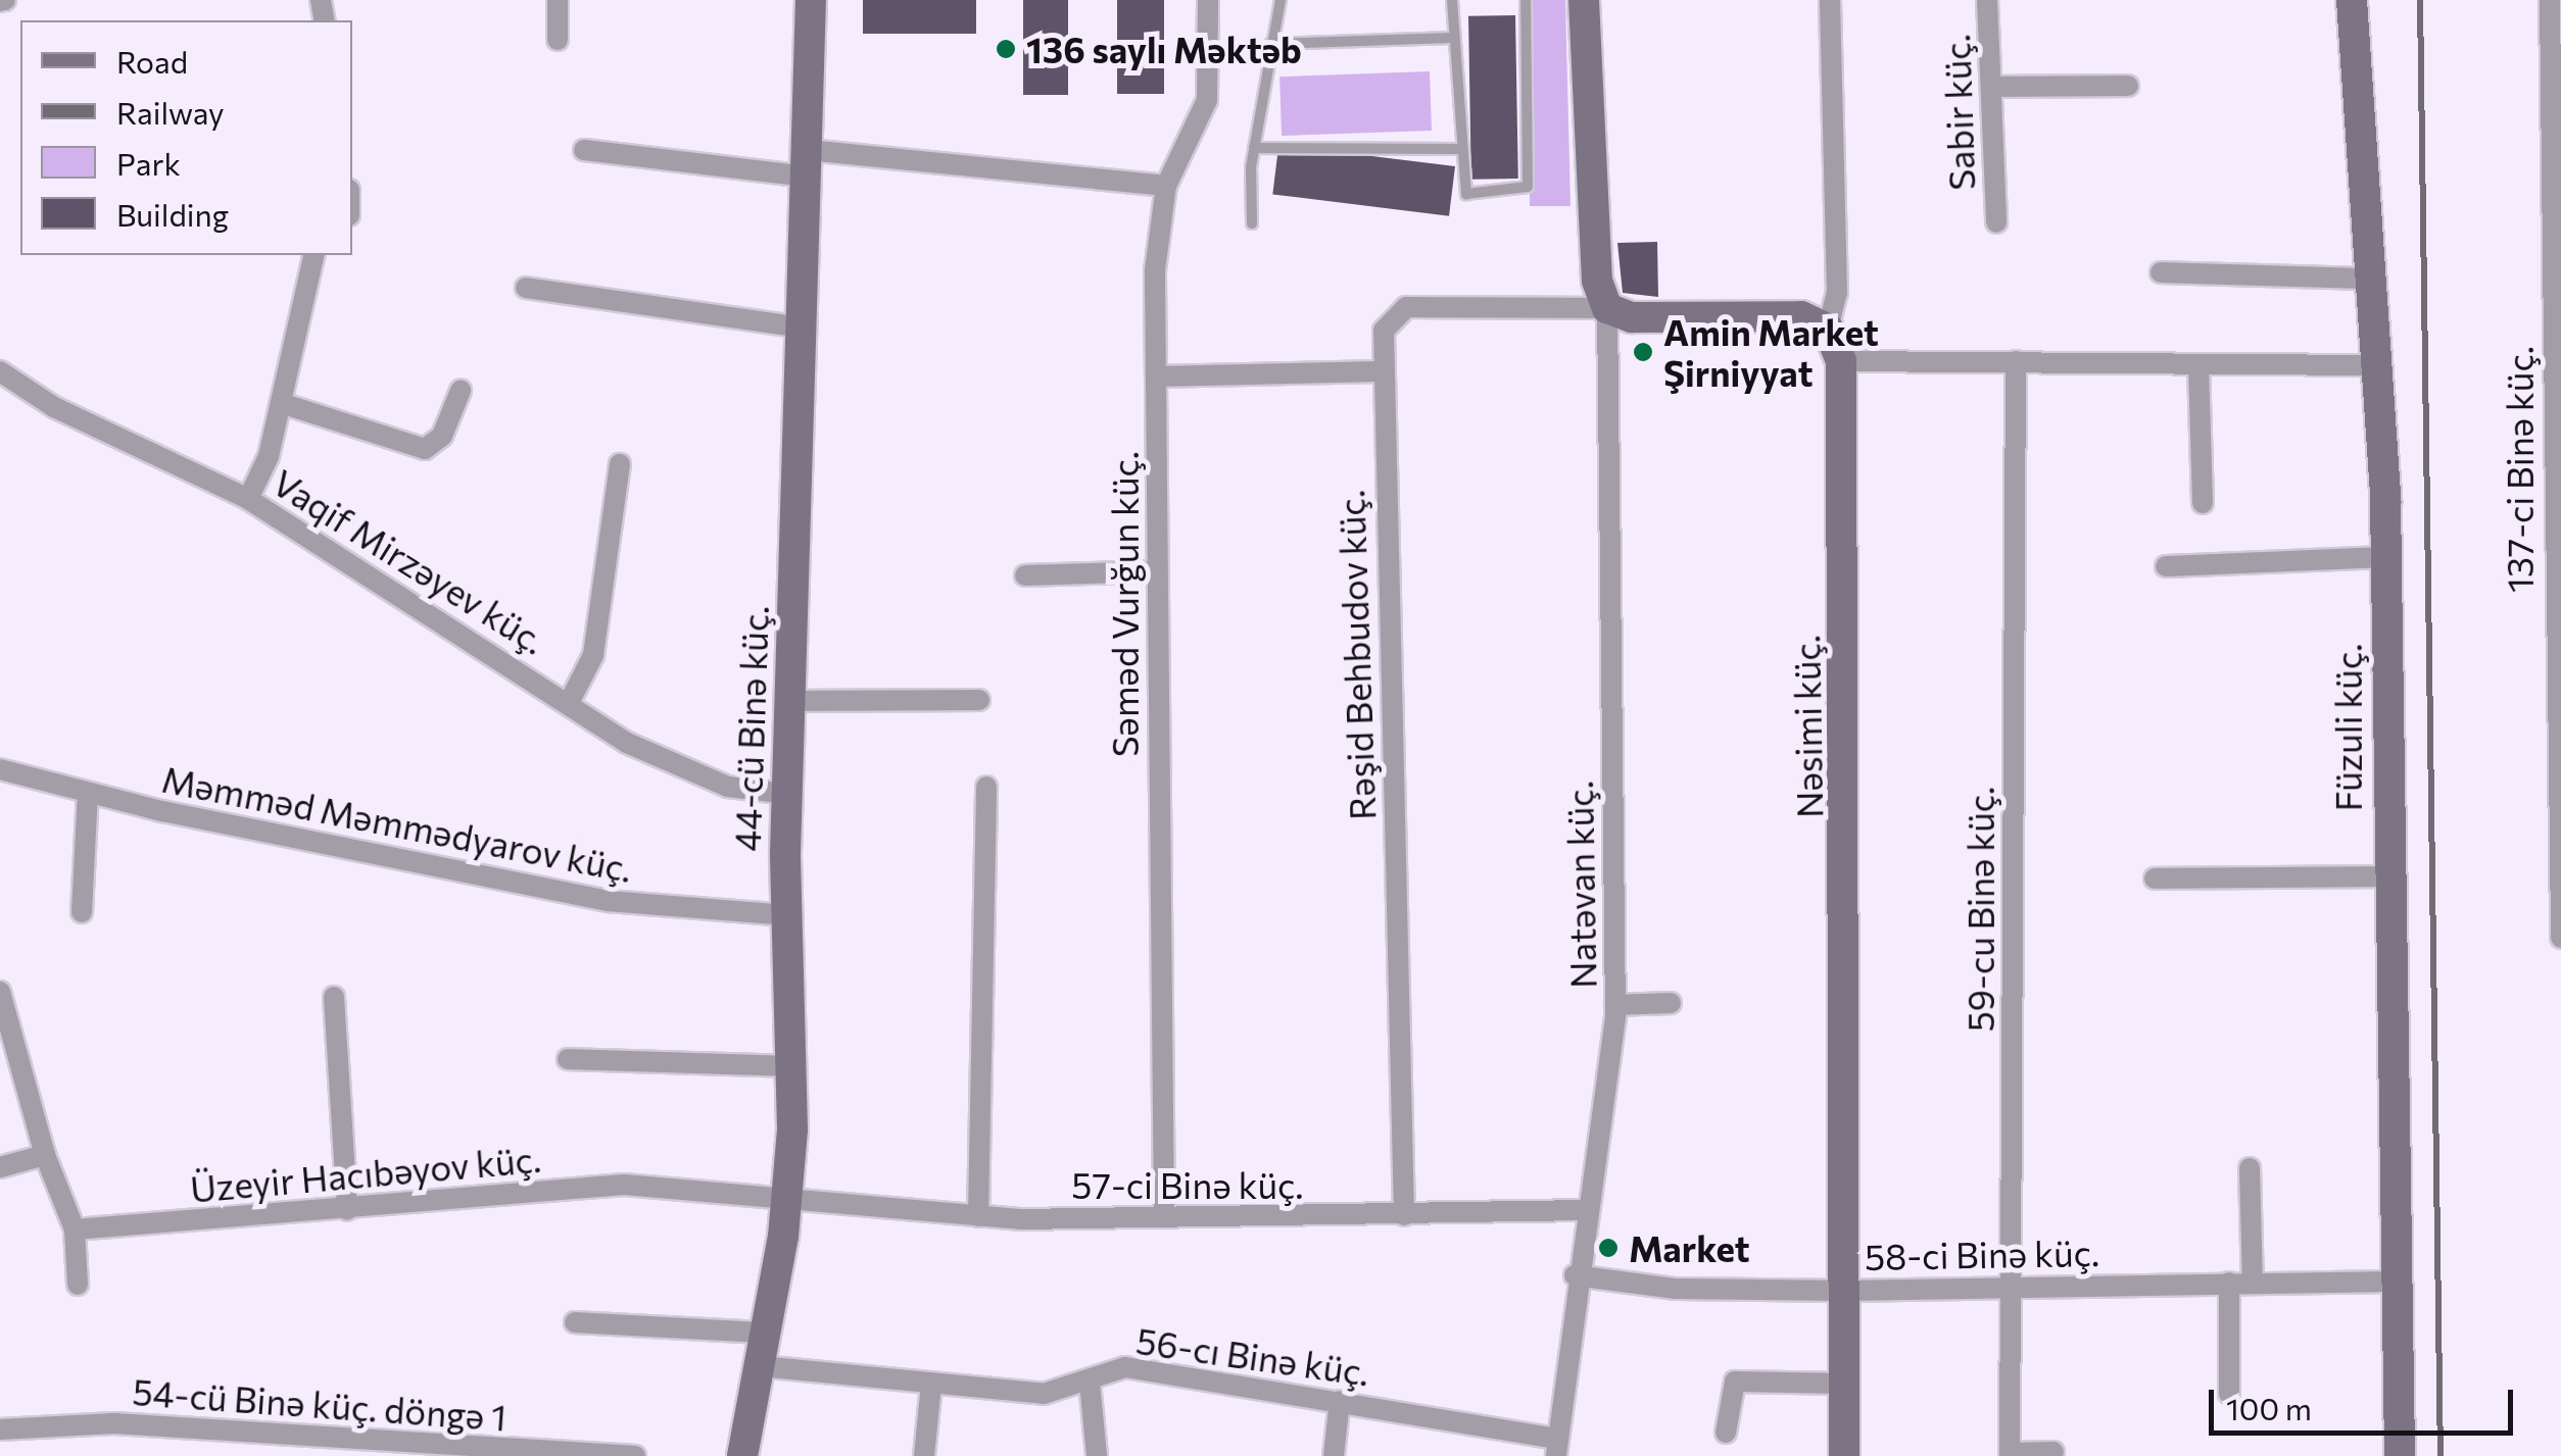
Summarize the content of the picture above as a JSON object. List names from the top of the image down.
{
  "streets": {
    "street": [
      "Sabir küç.",
      "137-ci Binə küç.",
      "Vaqif Mirzəyev küç.",
      "Səməd Vurğun küç.",
      "Rəşid Behbudov küç.",
      "Nəsimi küç.",
      "Füzuli küç.",
      "44-cü Binə küç.",
      "Məmməd Məmmədyarov küç.",
      "Natəvan küç.",
      "59-cu Binə küç.",
      "Üzeyir Hacıbəyov küç.",
      "57-ci Binə küç.",
      "58-ci Binə küç.",
      "56-cı Binə küç.",
      "54-cü Binə küç. döngə 1"
    ]
  },
  "crossings": [
    ["Vaqif Mirzəyev küç.", "44-cü Binə küç."],
    ["Səməd Vurğun küç.", "57-ci Binə küç."],
    ["Rəşid Behbudov küç.", "Natəvan küç."],
    ["Rəşid Behbudov küç.", "57-ci Binə küç."],
    ["Nəsimi küç.", "58-ci Binə küç."],
    ["Füzuli küç.", "58-ci Binə küç."],
    ["44-cü Binə küç.", "Məmməd Məmmədyarov küç."],
    ["44-cü Binə küç.", "Üzeyir Hacıbəyov küç."],
    ["44-cü Binə küç.", "57-ci Binə küç."],
    ["44-cü Binə küç.", "56-cı Binə küç."],
    ["Natəvan küç.", "57-ci Binə küç."],
    ["Natəvan küç.", "58-ci Binə küç."],
    ["Natəvan küç.", "56-cı Binə küç."],
    ["59-cu Binə küç.", "58-ci Binə küç."],
    ["Üzeyir Hacıbəyov küç.", "57-ci Binə küç."]
  ],
  "places": ["136 saylı Məktəb", "Amin Market Şirniyyat", "Market"],
  "legend": [
    "Road",
    "Railway",
    "Park",
    "Building"
  ],
  "scale_bar": "100 m"
}
